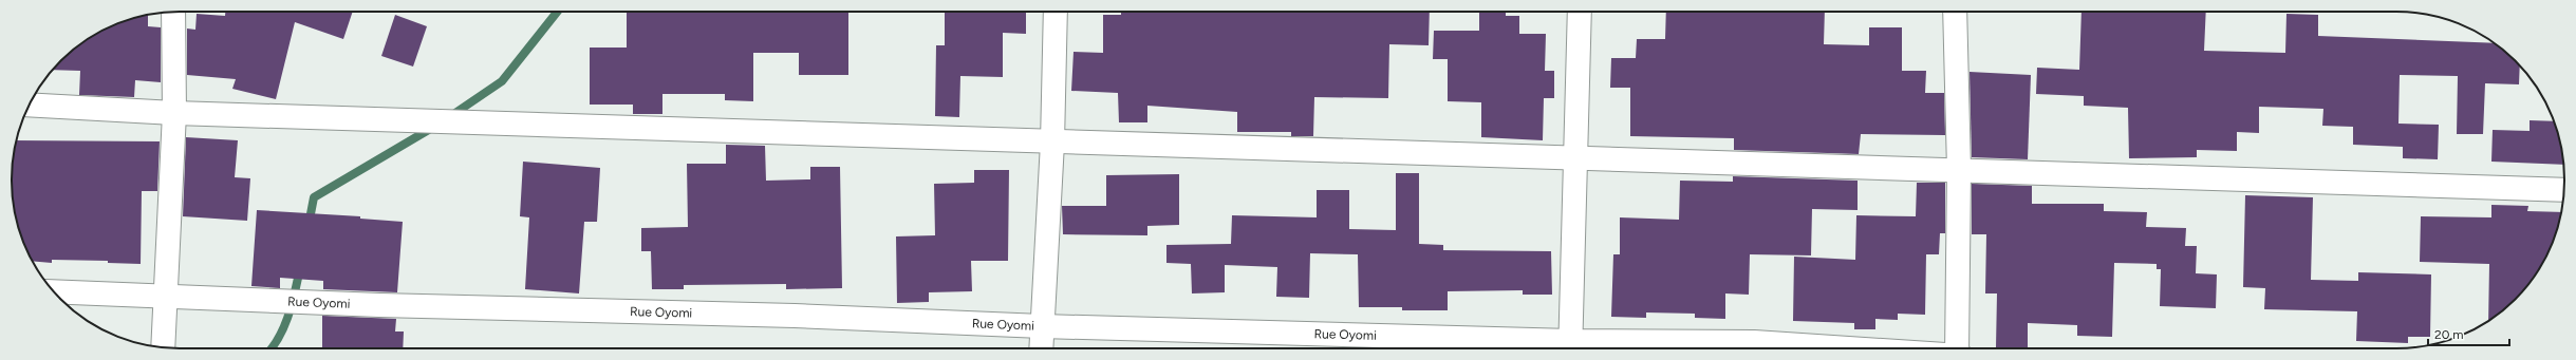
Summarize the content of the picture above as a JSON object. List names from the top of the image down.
{
  "streets": {
    "street": ["Rue Oyomi"]
  },
  "scale_bar": "20 m"
}
